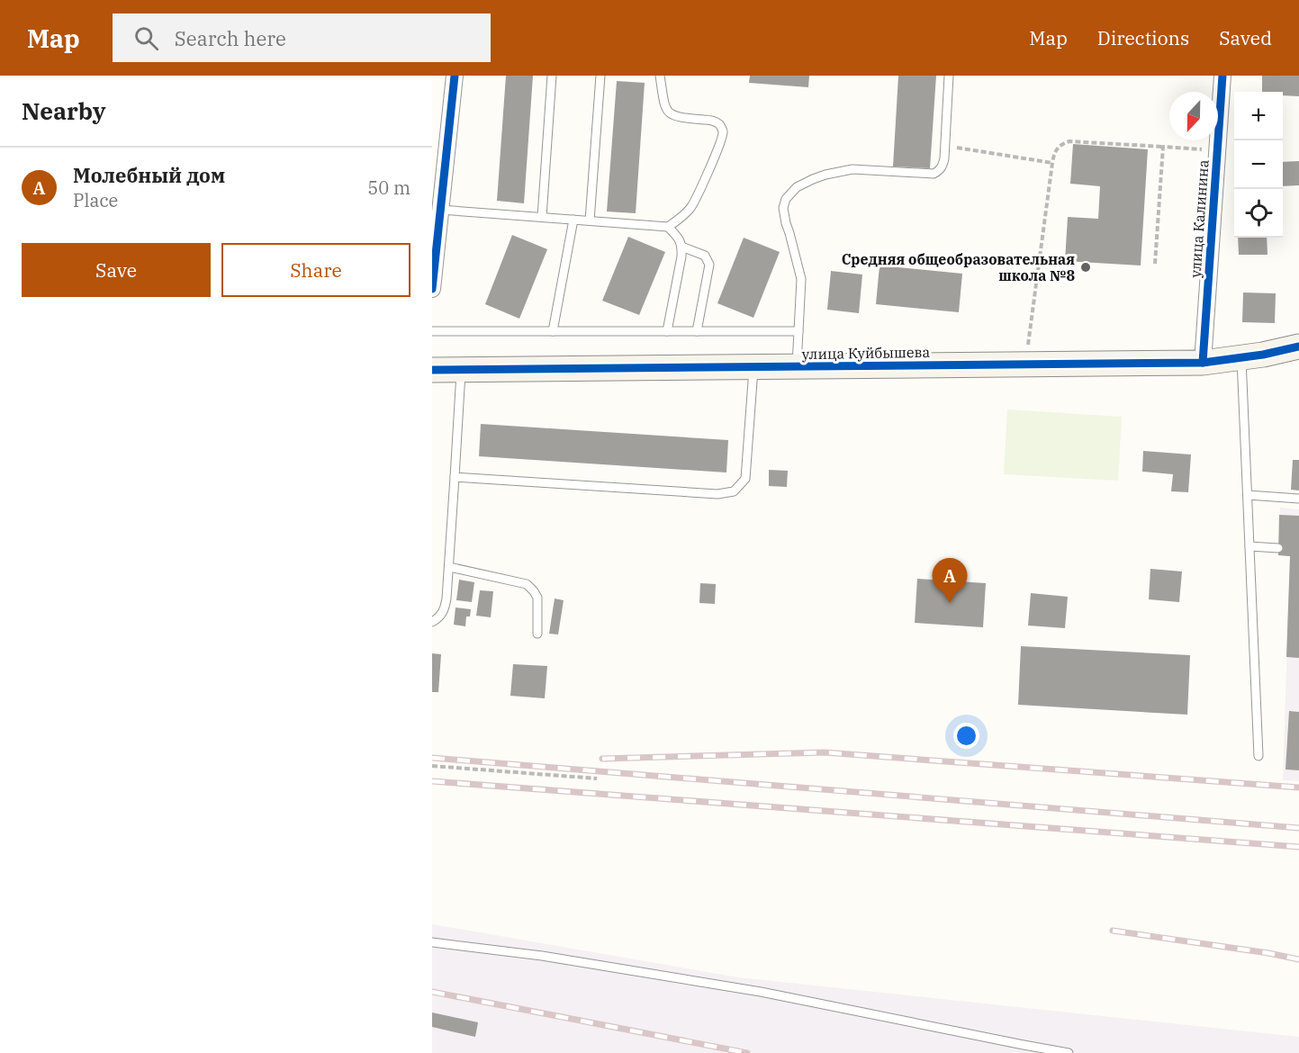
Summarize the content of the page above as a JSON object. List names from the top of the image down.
{
  "streets": {
    "street": ["улица Калинина", "улица Куйбышева"]
  },
  "crossings": [
    ["улица Калинина", "улица Куйбышева"]
  ],
  "places": ["Средняя общеобразовательная школа №8"],
  "north": "bottom",
  "page": {
    "header": "Map",
    "search": "Search here",
    "nav": ["Map", "Directions", "Saved"],
    "heading": "Nearby",
    "map_buttons": ["+", "−"],
    "list": [
      {
        "mark": "A",
        "name": "Молебный дом",
        "note": "Place",
        "value": "50 m"
      }
    ],
    "buttons": ["Save", "Share"],
    "pins": "A"
  }
}
